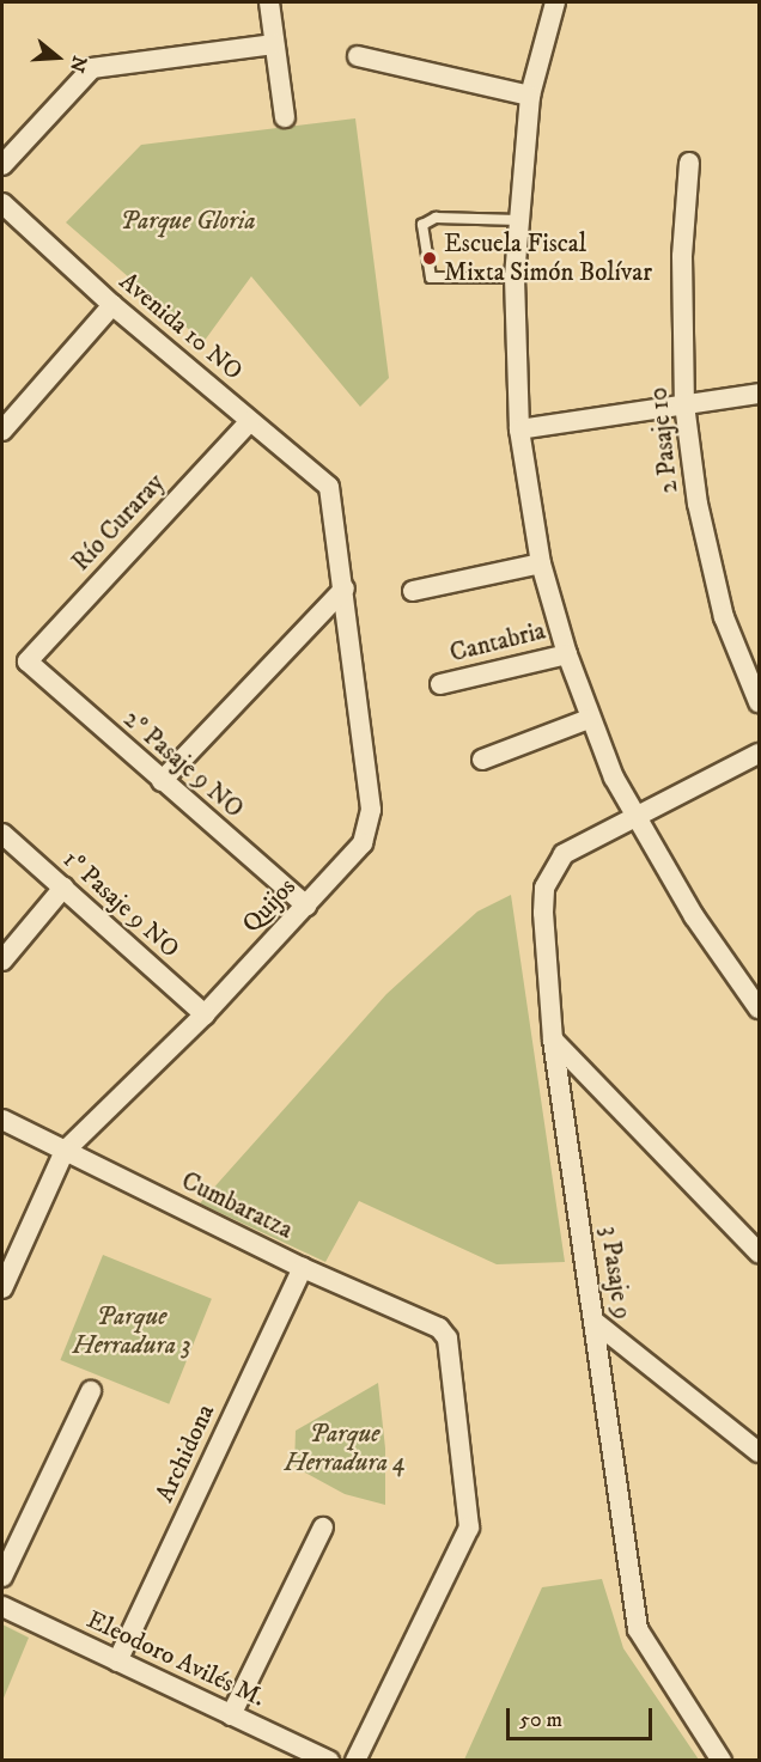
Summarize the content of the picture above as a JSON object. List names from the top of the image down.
{
  "streets": {
    "street": [
      "Avenida 10 NO",
      "2 Pasaje 10",
      "Río Curaray",
      "Cantabria",
      "2º Pasaje 9 NO",
      "1º Pasaje 9 NO",
      "Quijos",
      "Cumbaratza",
      "3 Pasaje 9",
      "Archidona",
      "Eleodoro Avilés M."
    ]
  },
  "crossings": [
    ["Avenida 10 NO", "Río Curaray"],
    ["Avenida 10 NO", "Quijos"],
    ["Río Curaray", "2º Pasaje 9 NO"],
    ["2º Pasaje 9 NO", "Quijos"],
    ["1º Pasaje 9 NO", "Quijos"],
    ["Quijos", "Cumbaratza"],
    ["Cumbaratza", "Archidona"],
    ["Archidona", "Eleodoro Avilés M."]
  ],
  "parks": ["Parque Gloria", "Parque Herradura 3", "Parque Herradura 4"],
  "places": ["Escuela Fiscal Mixta Simón Bolívar"],
  "scale_bar": "50 m",
  "north": "right"
}
